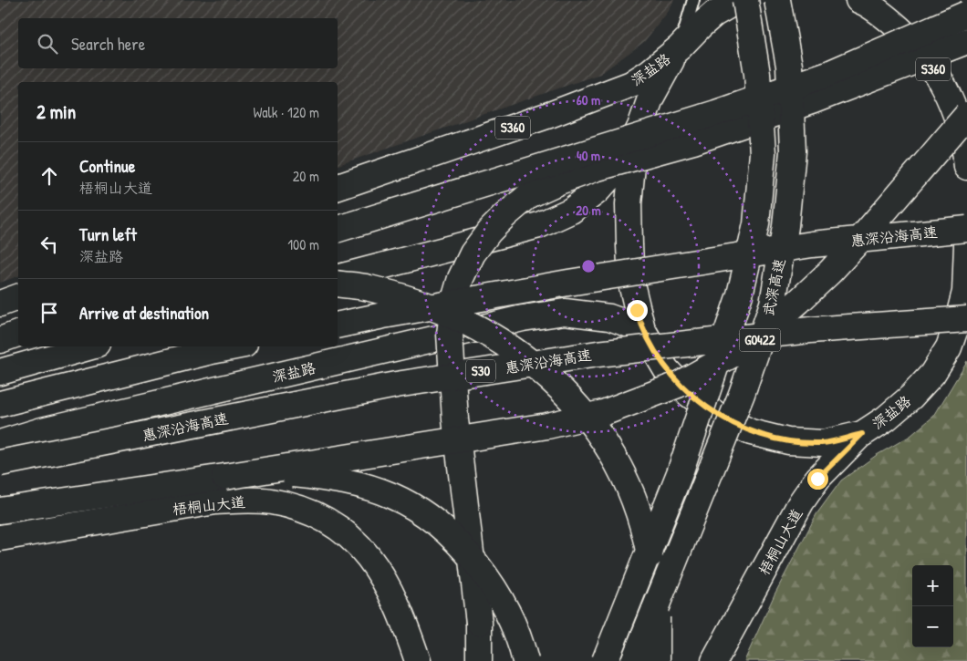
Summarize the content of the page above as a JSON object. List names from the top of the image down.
{
  "streets": {
    "main road": [
      "深盐路",
      "S360",
      "惠深沿海高速",
      "武深高速",
      "G0422",
      "S30",
      "梧桐山大道"
    ]
  },
  "crossings": [
    ["深盐路", "梧桐山大道"]
  ],
  "page": {
    "search": "Search here",
    "heading": ["2 min", "Walk · 120 m"],
    "list": [
      ["Continue", "梧桐山大道", "20 m"],
      ["Turn left", "深盐路", "100 m"],
      "Arrive at destination"
    ],
    "map_buttons": ["+", "−"]
  },
  "rings": ["60 m", "40 m", "20 m"]
}
